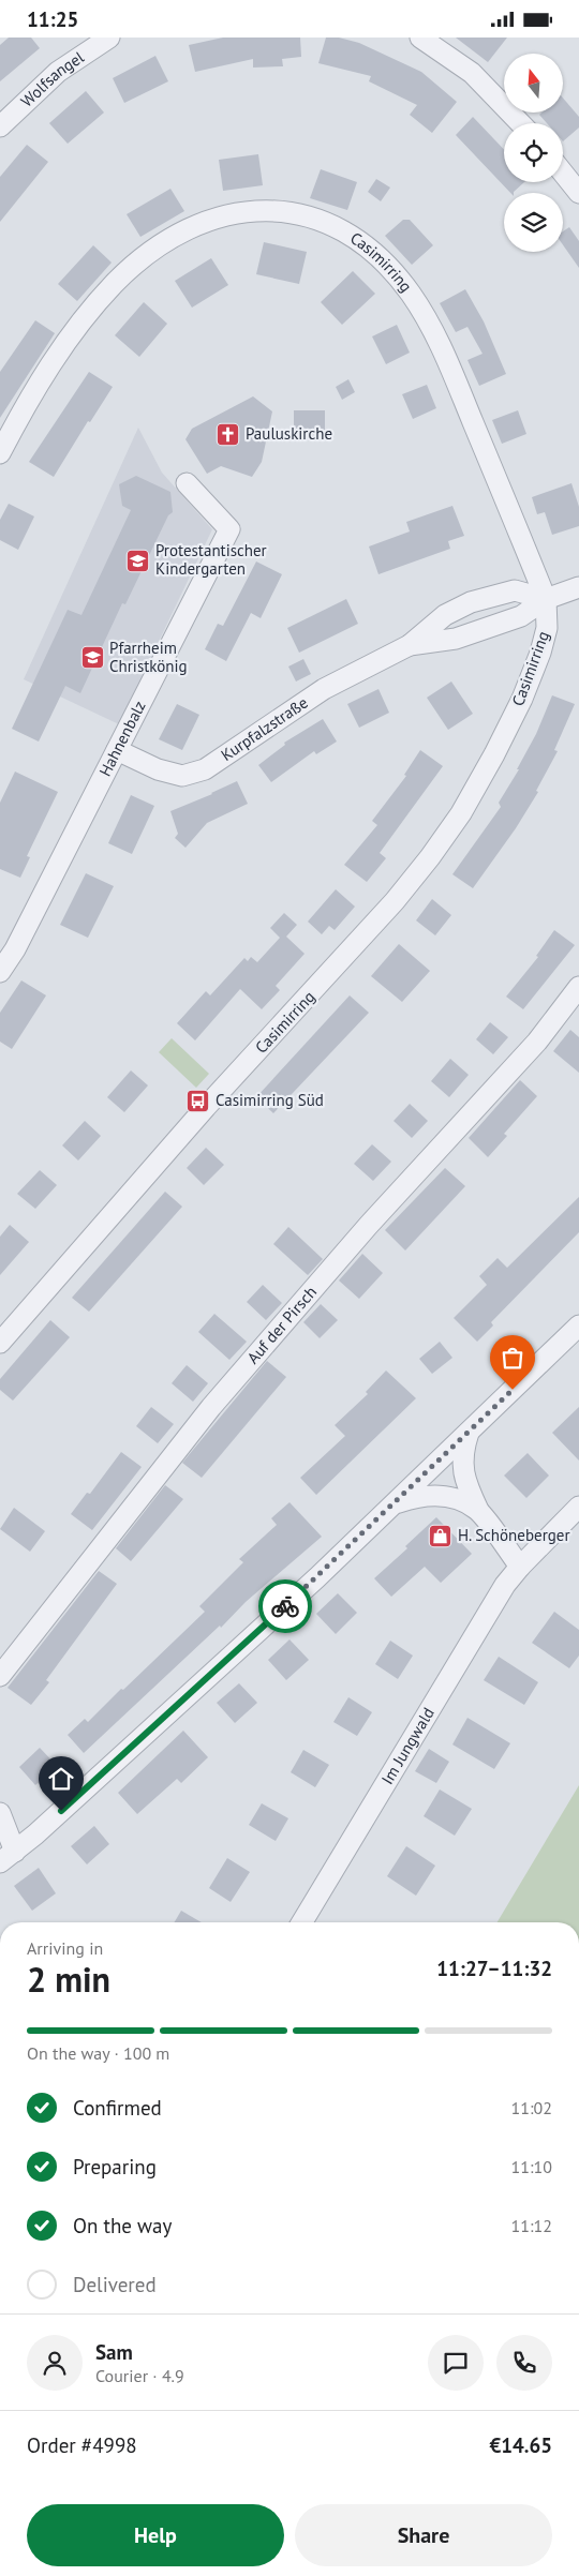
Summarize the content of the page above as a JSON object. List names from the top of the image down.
{
  "streets": {
    "street": [
      "Wolfsangel",
      "Casimirring",
      "Kurpfalzstraße",
      "Hahnenbalz",
      "Auf der Pirsch",
      "Im Jungwald"
    ]
  },
  "crossings": [
    ["Casimirring", "Kurpfalzstraße"],
    ["Kurpfalzstraße", "Hahnenbalz"]
  ],
  "places": {
    "church": ["Pauluskirche"],
    "school or university": ["Protestantischer Kindergarten", "Pfarrheim Christkönig"],
    "bus stop": ["Casimirring Süd"],
    "shop": ["H. Schöneberger"]
  },
  "north": "top",
  "page": {
    "status": "11:25",
    "heading": ["2 min", "Arriving in", "11:27–11:32"],
    "panel": [
      "Sam",
      "Courier · 4.9",
      "Order #4998",
      "€14.65"
    ],
    "bar": "On the way · 100 m",
    "list": [
      ["Confirmed", "11:02"],
      ["Preparing", "11:10"],
      ["On the way", "11:12"],
      "Delivered"
    ],
    "buttons": ["Help", "Share"]
  }
}
